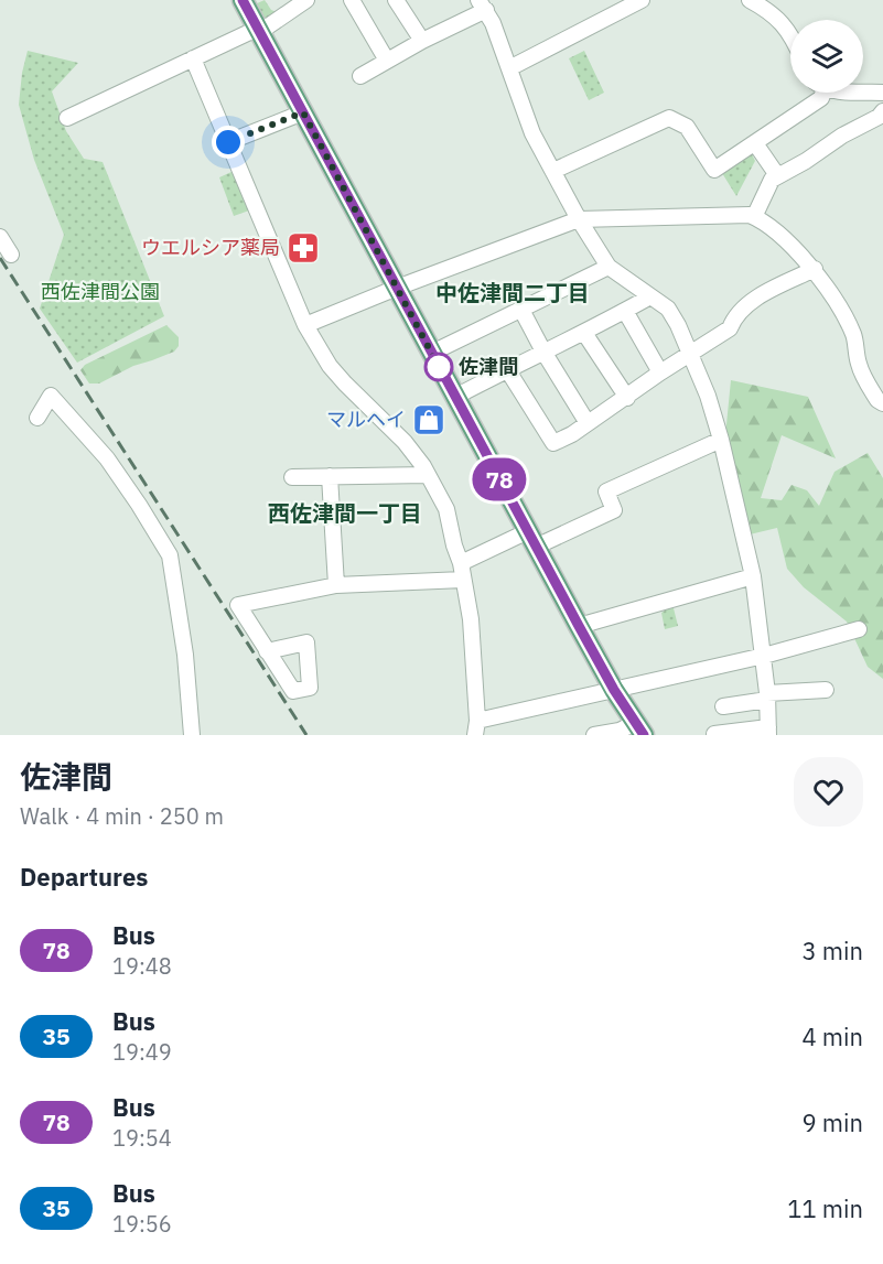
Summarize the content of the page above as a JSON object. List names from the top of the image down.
{
  "districts": ["中佐津間二丁目", "西佐津間一丁目"],
  "parks": ["西佐津間公園"],
  "places": {
    "pharmacy": ["ウエルシア薬局"],
    "other": ["佐津間"],
    "shop": ["マルヘイ"]
  },
  "lines": ["bus line 78"],
  "page": {
    "on_map": "78",
    "heading": [
      ["佐津間", "Walk · 4 min · 250 m"],
      "Departures"
    ],
    "list": [
      {
        "mark": "78",
        "name": "Bus",
        "note": "19:48",
        "value": "3 min"
      },
      {
        "mark": "35",
        "name": "Bus",
        "note": "19:49",
        "value": "4 min"
      },
      {
        "mark": "78",
        "name": "Bus",
        "note": "19:54",
        "value": "9 min"
      },
      {
        "mark": "35",
        "name": "Bus",
        "note": "19:56",
        "value": "11 min"
      }
    ]
  }
}
